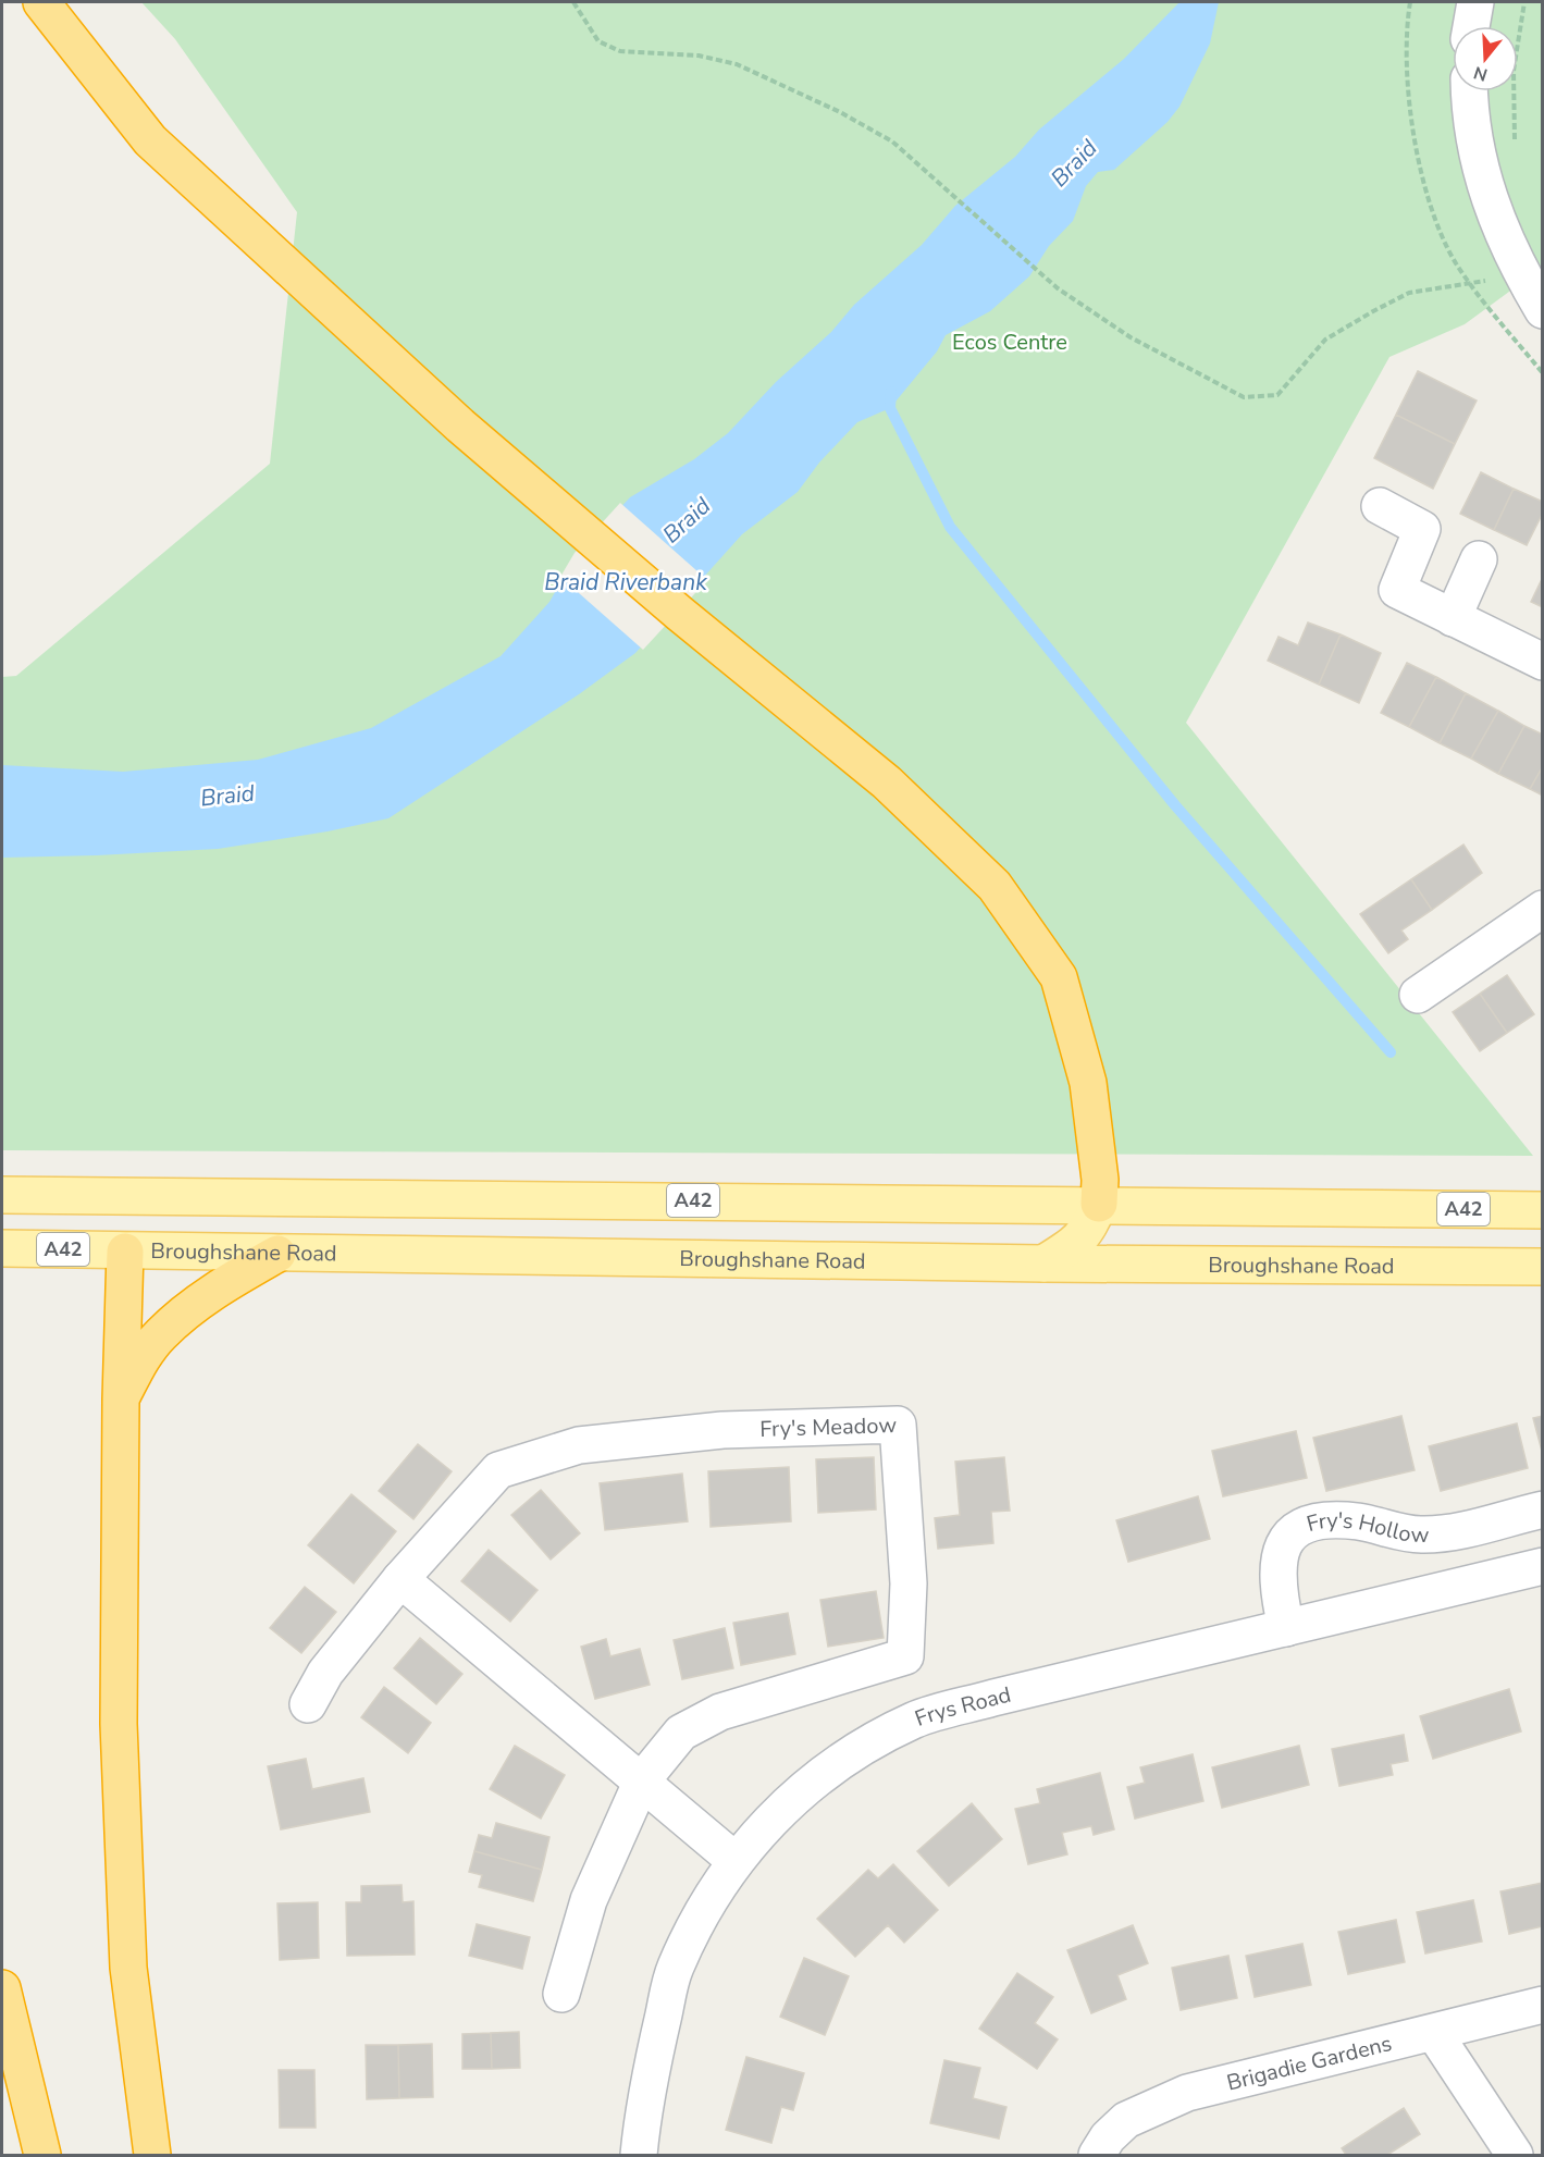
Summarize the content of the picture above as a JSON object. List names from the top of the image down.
{
  "streets": {
    "main road": ["A42", "Broughshane Road"],
    "street": [
      "Fry's Meadow",
      "Fry's Hollow",
      "Frys Road",
      "Brigadie Gardens"
    ]
  },
  "crossings": [
    ["Fry's Hollow", "Frys Road"]
  ],
  "water": ["Braid", "Braid Riverbank"],
  "parks": ["Ecos Centre"],
  "north": "bottom"
}
